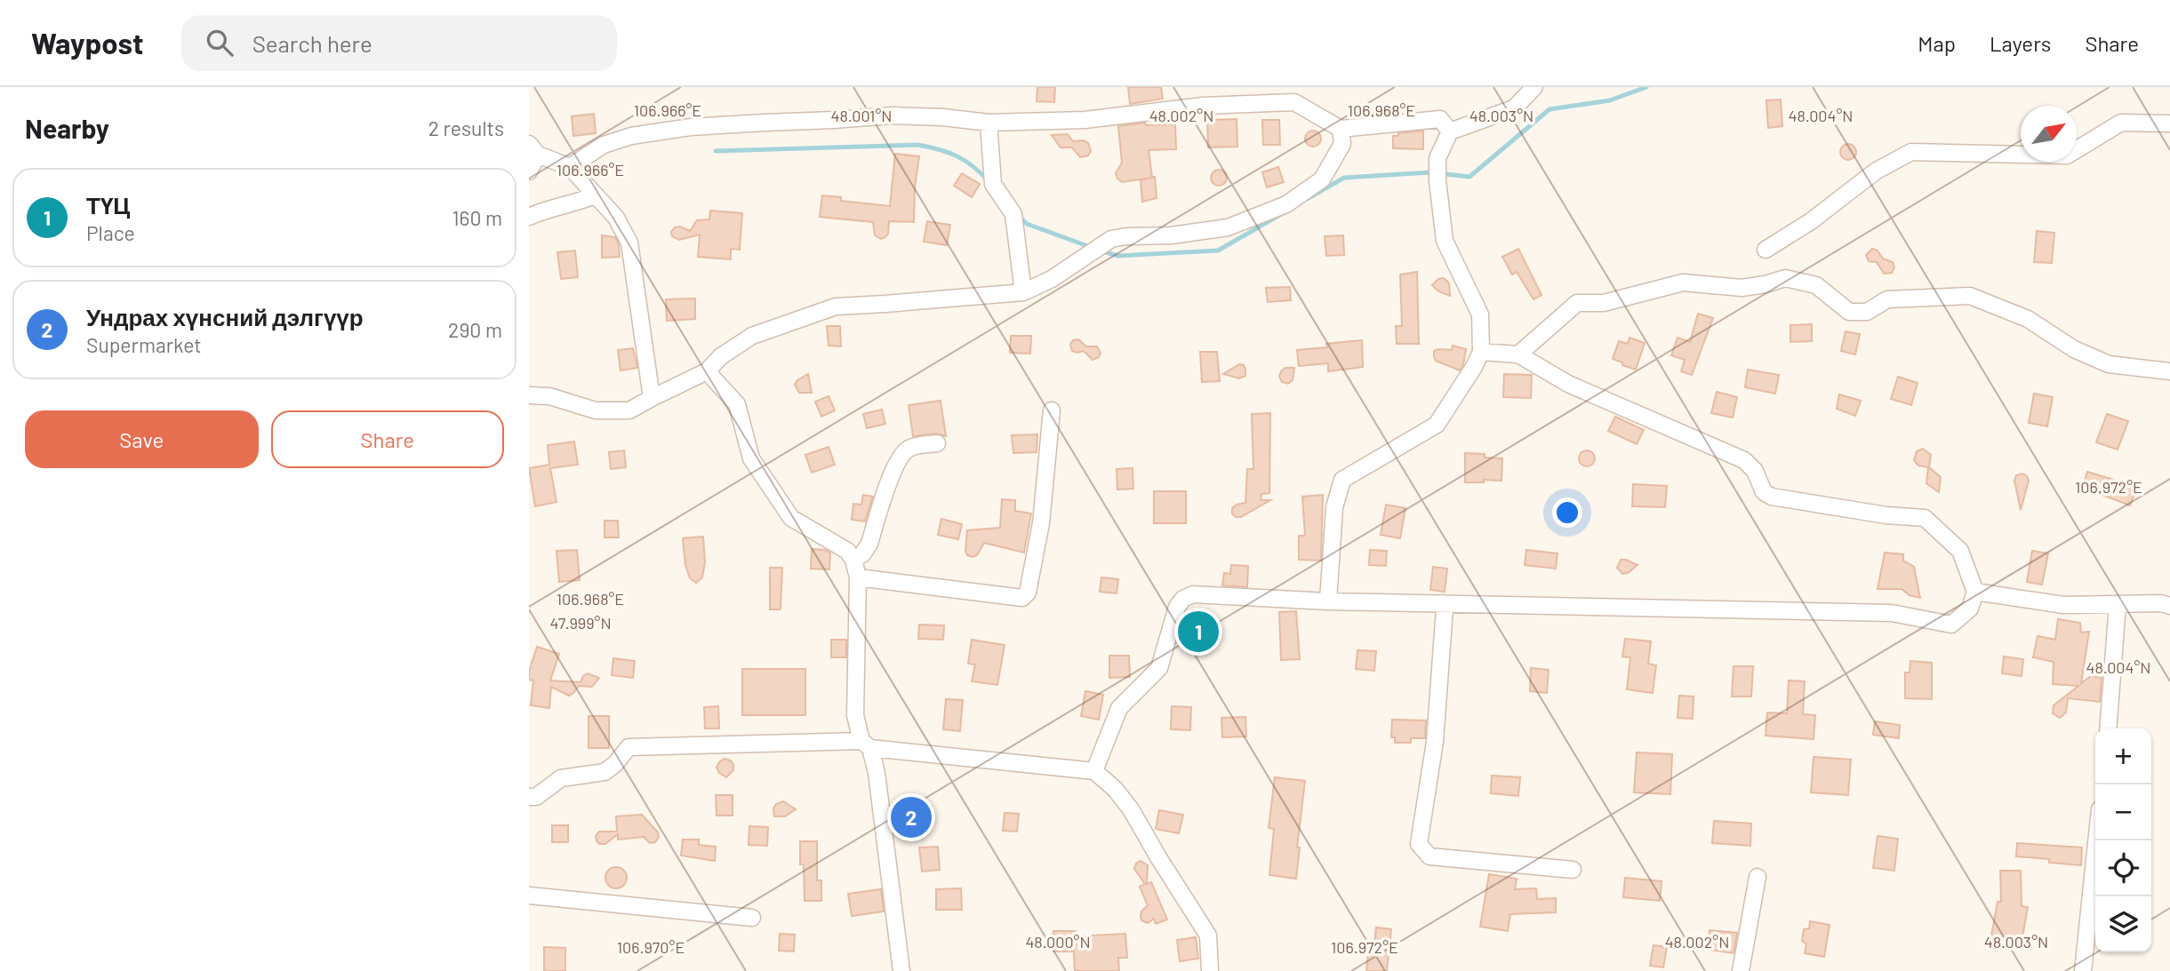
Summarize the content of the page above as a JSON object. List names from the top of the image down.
{
  "north": "top right",
  "page": {
    "header": "Waypost",
    "search": "Search here",
    "nav": ["Map", "Layers", "Share"],
    "heading": ["Nearby", "2 results"],
    "list": [
      {
        "mark": "1",
        "name": "ТҮЦ",
        "note": "Place",
        "value": "160 m"
      },
      {
        "mark": "2",
        "name": "Ундрах хүнсний дэлгүүр",
        "note": "Supermarket",
        "value": "290 m"
      }
    ],
    "buttons": ["Save", "Share"],
    "pins": ["1", "2"],
    "map_buttons": ["+", "−"]
  },
  "coordinates": [
    "106.966°E",
    "106.968°E",
    "48.001°N",
    "48.002°N",
    "48.003°N",
    "48.004°N",
    "106.972°E",
    "47.999°N",
    "48.000°N",
    "106.970°E"
  ]
}
